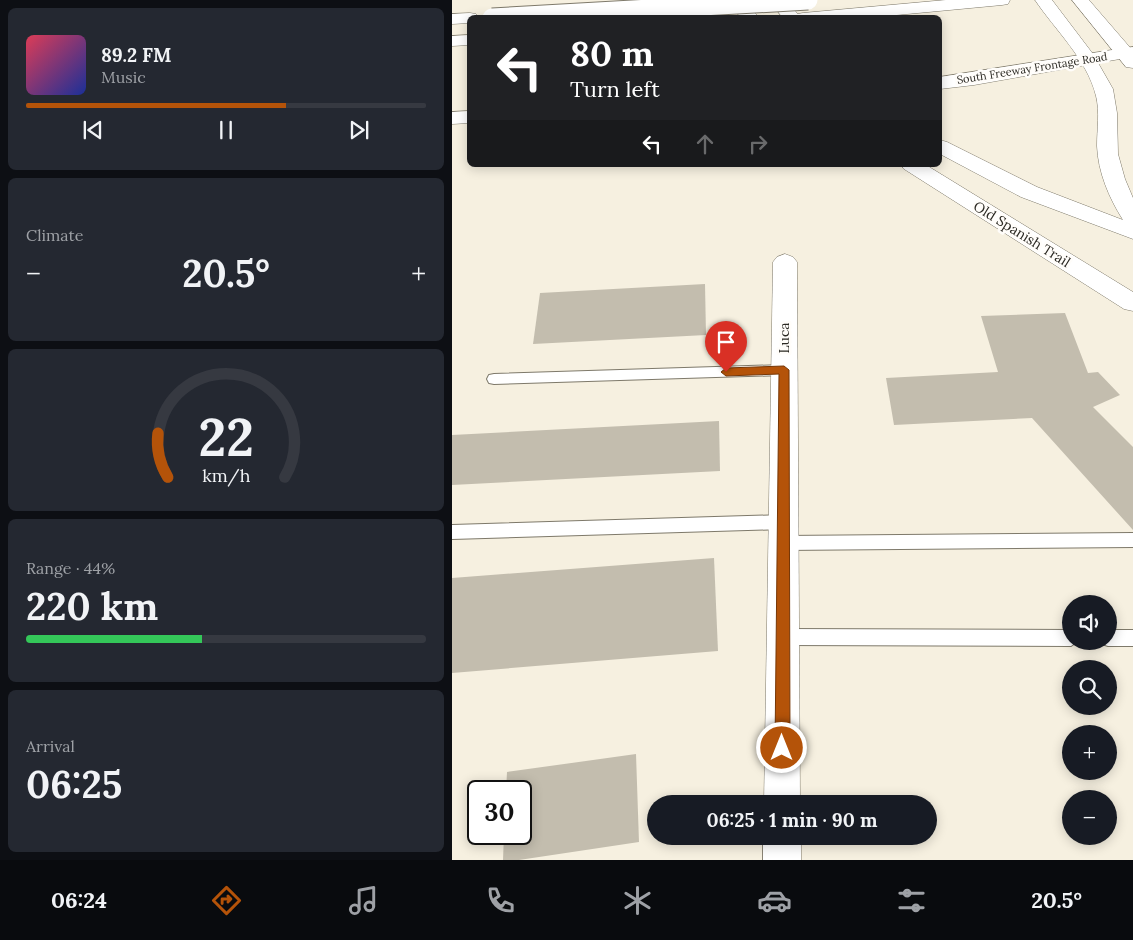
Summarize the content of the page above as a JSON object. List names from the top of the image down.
{
  "streets": {
    "main road": ["South Freeway Frontage Road", "Old Spanish Trail", "Luca"]
  },
  "page": {
    "turn": ["80 m", "Turn left"],
    "song": ["89.2 FM", "Music"],
    "tile": [
      "Climate",
      ["Range · 44%", "220 km"],
      ["Arrival", "06:25"]
    ],
    "heat": ["−", "20.5°", "+"],
    "map_buttons": ["+", "−"],
    "limit": "30",
    "trip": "06:25 · 1 min · 90 m",
    "tabs": ["06:24", "20.5°"],
    "gauge": ["22", "km/h"]
  }
}
